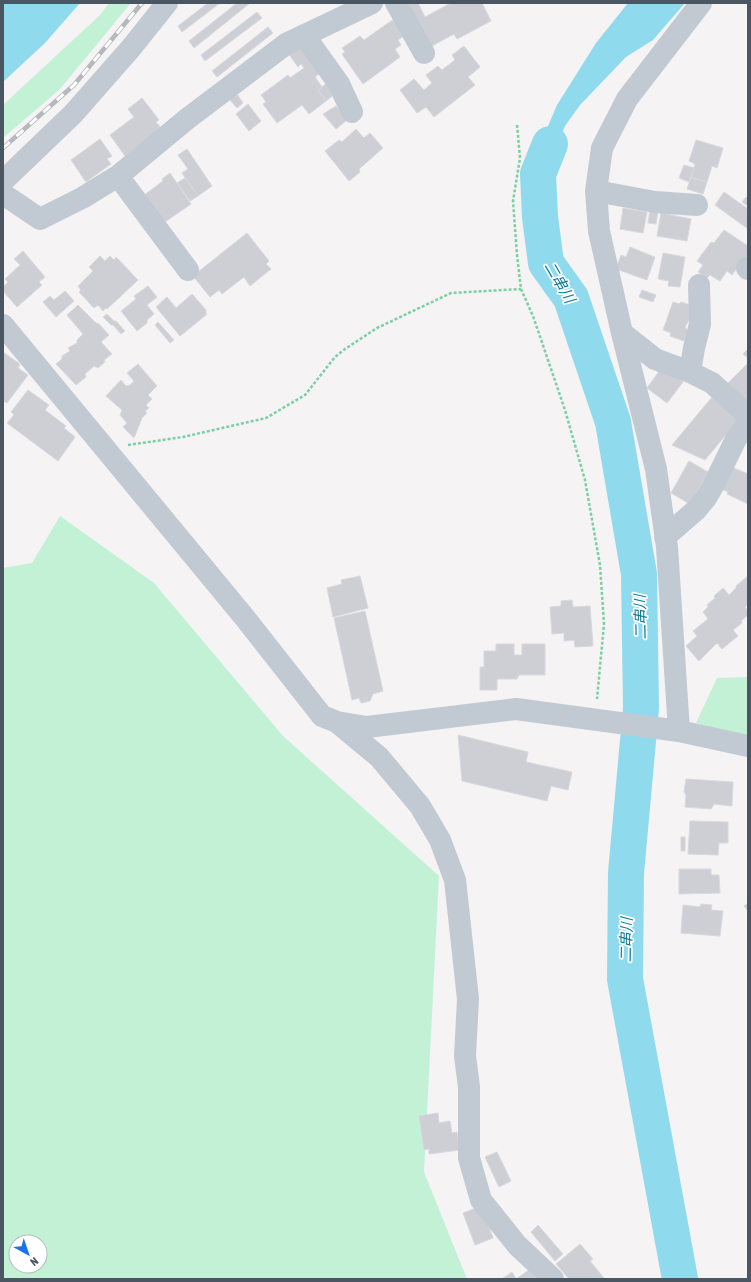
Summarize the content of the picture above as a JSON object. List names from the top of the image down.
{
  "water": ["二串川"],
  "north": "bottom right"
}
